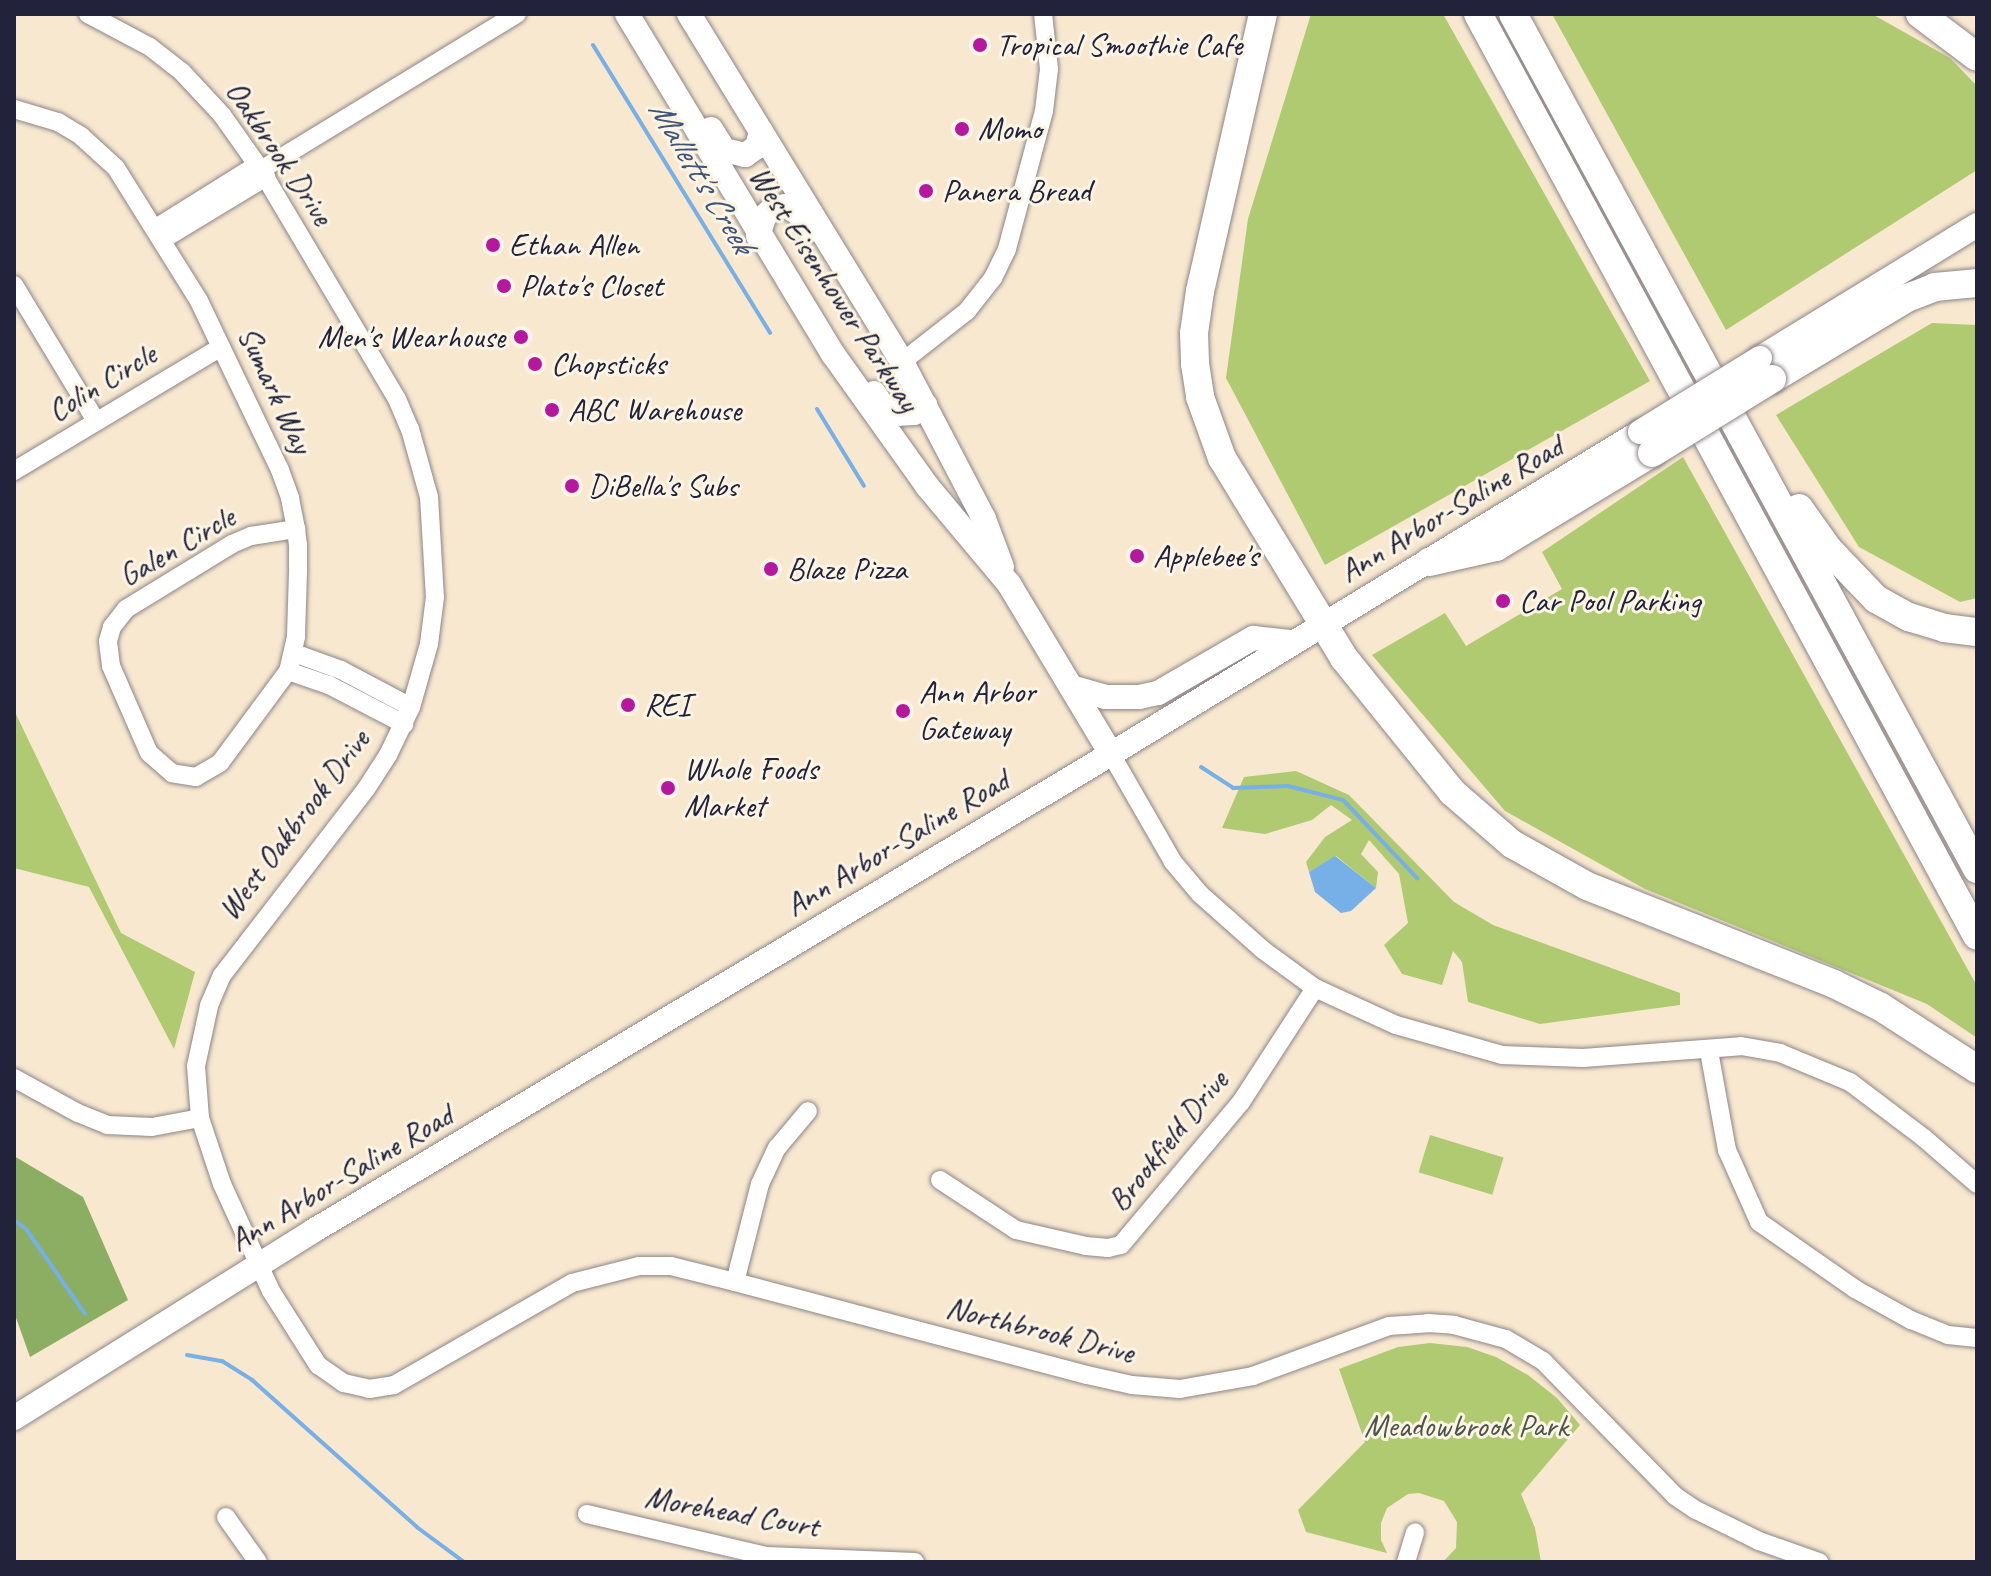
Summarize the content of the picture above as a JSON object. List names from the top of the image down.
{
  "streets": {
    "main road": ["West Eisenhower Parkway", "Ann Arbor-Saline Road"],
    "street": [
      "Oakbrook Drive",
      "Colin Circle",
      "Sumark Way",
      "Galen Circle",
      "West Oakbrook Drive",
      "Brookfield Drive",
      "Northbrook Drive",
      "Morehead Court"
    ]
  },
  "crossings": [
    ["Oakbrook Drive", "West Oakbrook Drive"],
    ["West Eisenhower Parkway", "Ann Arbor-Saline Road"],
    ["Colin Circle", "Sumark Way"],
    ["Sumark Way", "Galen Circle"],
    ["Ann Arbor-Saline Road", "West Oakbrook Drive"],
    ["Ann Arbor-Saline Road", "Northbrook Drive"],
    ["West Oakbrook Drive", "Northbrook Drive"]
  ],
  "water": ["Mallett's Creek"],
  "parks": ["Meadowbrook Park"],
  "places": [
    "Tropical Smoothie Cafe",
    "Momo",
    "Panera Bread",
    "Ethan Allen",
    "Plato's Closet",
    "Men's Wearhouse",
    "Chopsticks",
    "ABC Warehouse",
    "DiBella's Subs",
    "Applebee's",
    "Blaze Pizza",
    "Car Pool Parking",
    "REI",
    "Ann Arbor Gateway",
    "Whole Foods Market"
  ]
}
